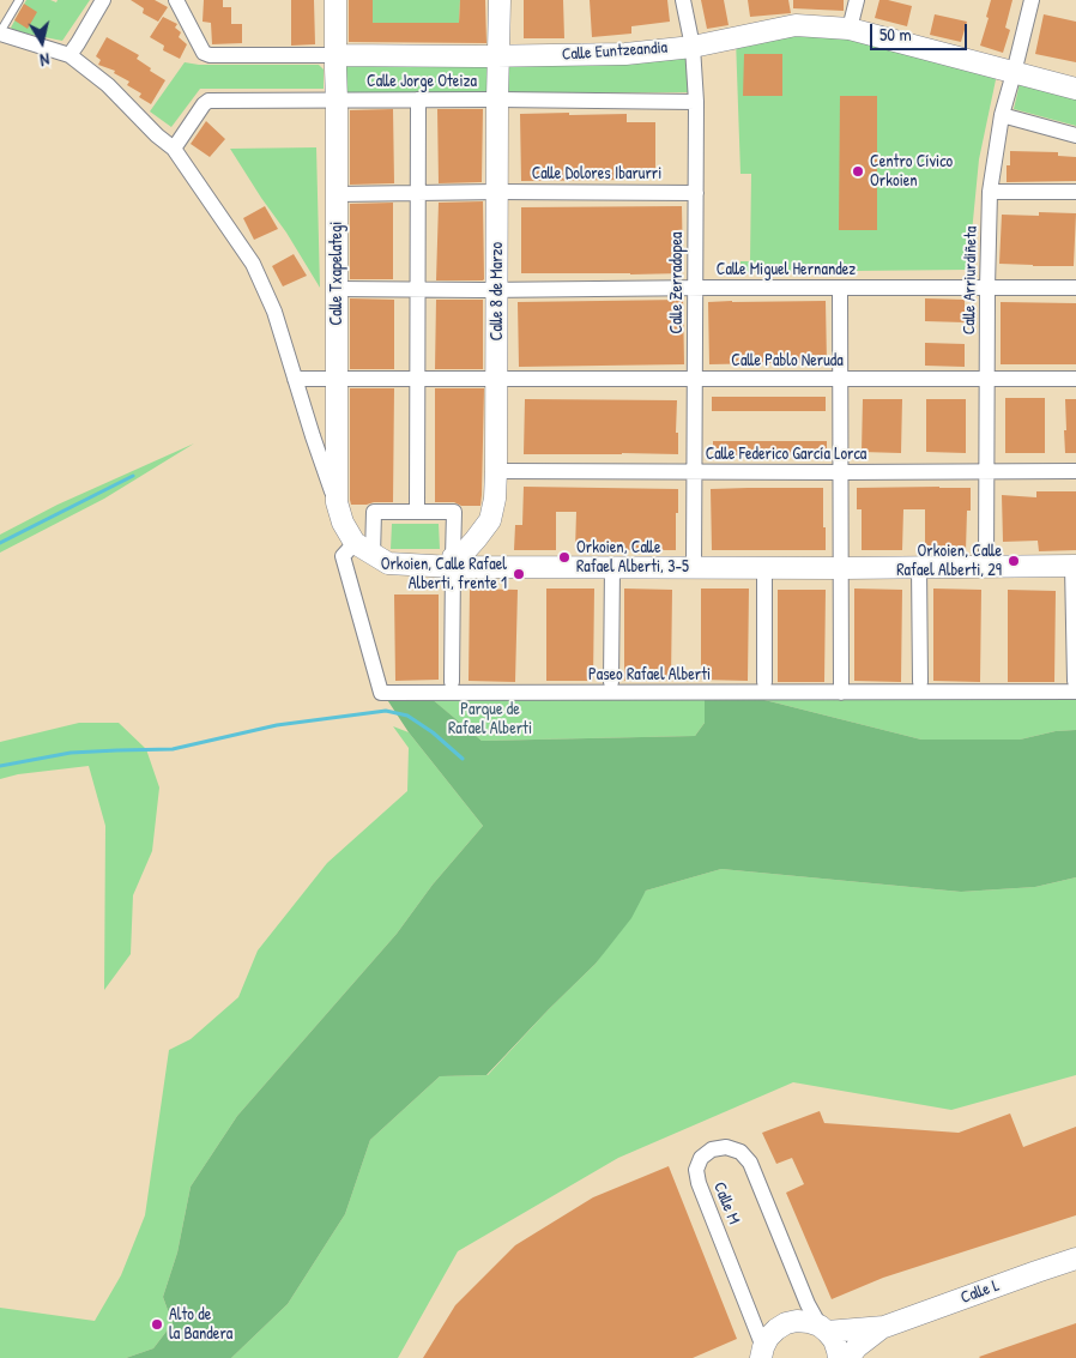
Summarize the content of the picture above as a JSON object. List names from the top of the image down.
{
  "streets": {
    "street": [
      "Calle Euntzeandia",
      "Calle Jorge Oteiza",
      "Calle Dolores Ibarurri",
      "Calle Miguel Hernandez",
      "Calle Txapelategi",
      "Calle Arriurdiñeta",
      "Calle Zerradopea",
      "Calle 8 de Marzo",
      "Calle Pablo Neruda",
      "Calle Federico García Lorca",
      "Paseo Rafael Alberti",
      "Calle M",
      "Calle L"
    ]
  },
  "crossings": [
    ["Calle Euntzeandia", "Calle Txapelategi"],
    ["Calle Euntzeandia", "Calle Arriurdiñeta"],
    ["Calle Euntzeandia", "Calle Zerradopea"],
    ["Calle Euntzeandia", "Calle 8 de Marzo"],
    ["Calle Jorge Oteiza", "Calle Txapelategi"],
    ["Calle Jorge Oteiza", "Calle Zerradopea"],
    ["Calle Jorge Oteiza", "Calle 8 de Marzo"],
    ["Calle Dolores Ibarurri", "Calle Txapelategi"],
    ["Calle Dolores Ibarurri", "Calle Zerradopea"],
    ["Calle Dolores Ibarurri", "Calle 8 de Marzo"],
    ["Calle Miguel Hernandez", "Calle Txapelategi"],
    ["Calle Miguel Hernandez", "Calle Arriurdiñeta"],
    ["Calle Miguel Hernandez", "Calle Zerradopea"],
    ["Calle Miguel Hernandez", "Calle 8 de Marzo"],
    ["Calle Txapelategi", "Calle Pablo Neruda"],
    ["Calle Txapelategi", "Paseo Rafael Alberti"],
    ["Calle Arriurdiñeta", "Calle Pablo Neruda"],
    ["Calle Arriurdiñeta", "Calle Federico García Lorca"],
    ["Calle Zerradopea", "Calle Pablo Neruda"],
    ["Calle Zerradopea", "Calle Federico García Lorca"],
    ["Calle 8 de Marzo", "Calle Pablo Neruda"],
    ["Calle 8 de Marzo", "Calle Federico García Lorca"],
    ["Calle M", "Calle L"]
  ],
  "parks": ["Parque de Rafael Alberti"],
  "places": [
    "Centro Cívico Orkoien",
    "Orkoien, Calle Rafael Alberti, 3-5",
    "Orkoien, Calle Rafael Alberti, 29",
    "Orkoien, Calle Rafael Alberti, frente 1",
    "Alto de la Bandera"
  ],
  "scale_bar": "50 m",
  "north": "bottom"
}
